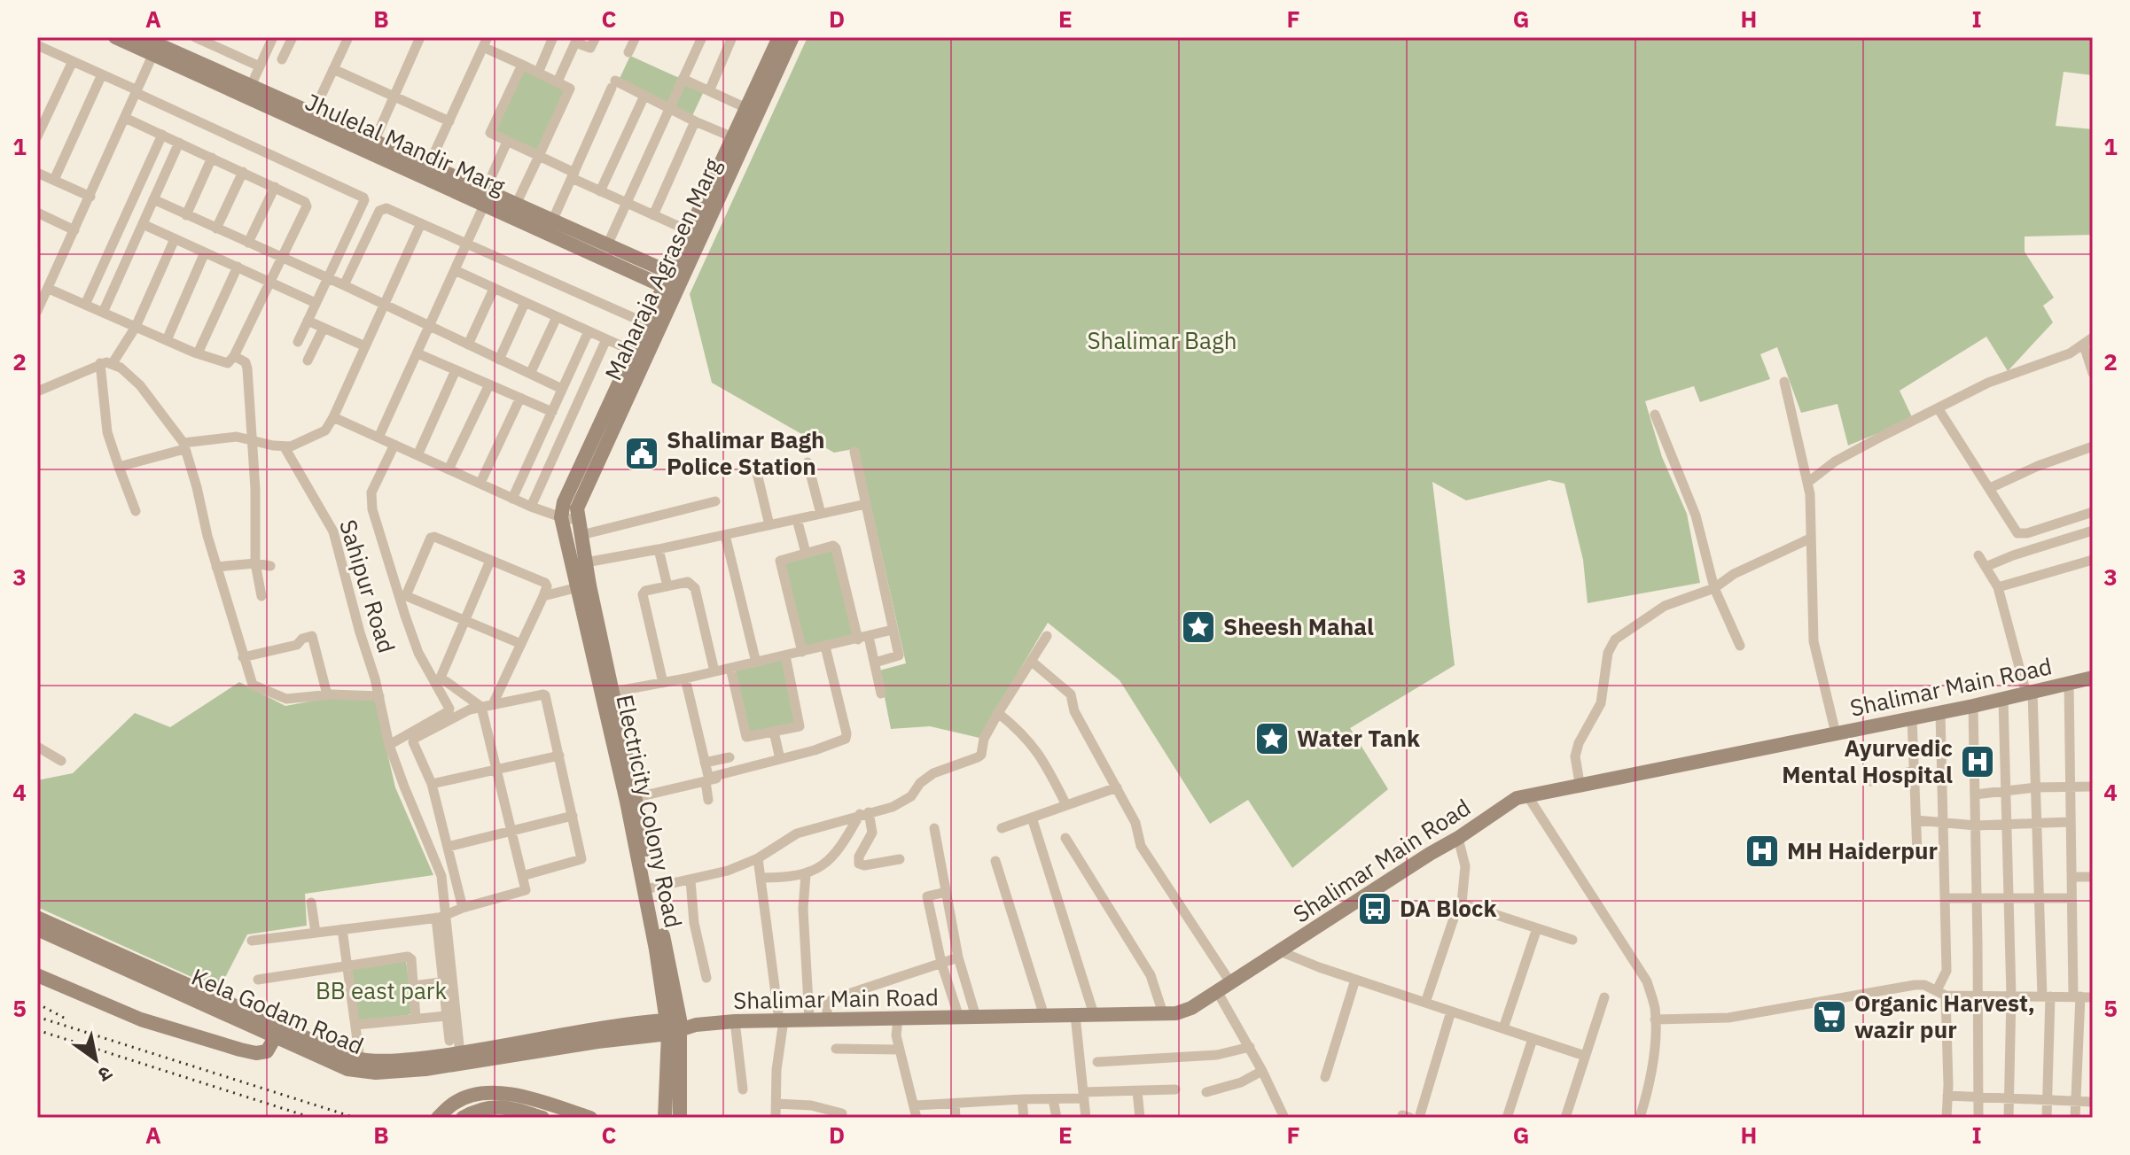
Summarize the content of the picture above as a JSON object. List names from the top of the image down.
{
  "streets": {
    "street": [
      "Jhulelal Mandir Marg",
      "Maharaja Agrasen Marg",
      "Sahipur Road",
      "Shalimar Main Road",
      "Electricity Colony Road",
      "Kela Godam Road"
    ]
  },
  "crossings": [
    ["Jhulelal Mandir Marg", "Maharaja Agrasen Marg"],
    ["Maharaja Agrasen Marg", "Electricity Colony Road"],
    ["Shalimar Main Road", "Electricity Colony Road"],
    ["Shalimar Main Road", "Kela Godam Road"],
    ["Electricity Colony Road", "Kela Godam Road"]
  ],
  "parks": ["Shalimar Bagh", "BB east park"],
  "places": {
    "public building": ["Shalimar Bagh Police Station"],
    "place": ["Sheesh Mahal", "Water Tank"],
    "hospital": ["Ayurvedic Mental Hospital", "MH Haiderpur"],
    "bus stop": ["DA Block"],
    "supermarket": ["Organic Harvest, wazir pur"]
  },
  "north": "bottom right",
  "grid": {
    "columns": [
      "A",
      "B",
      "C",
      "D",
      "E",
      "F",
      "G",
      "H",
      "I"
    ],
    "rows": [
      "1",
      "2",
      "3",
      "4",
      "5"
    ]
  }
}
